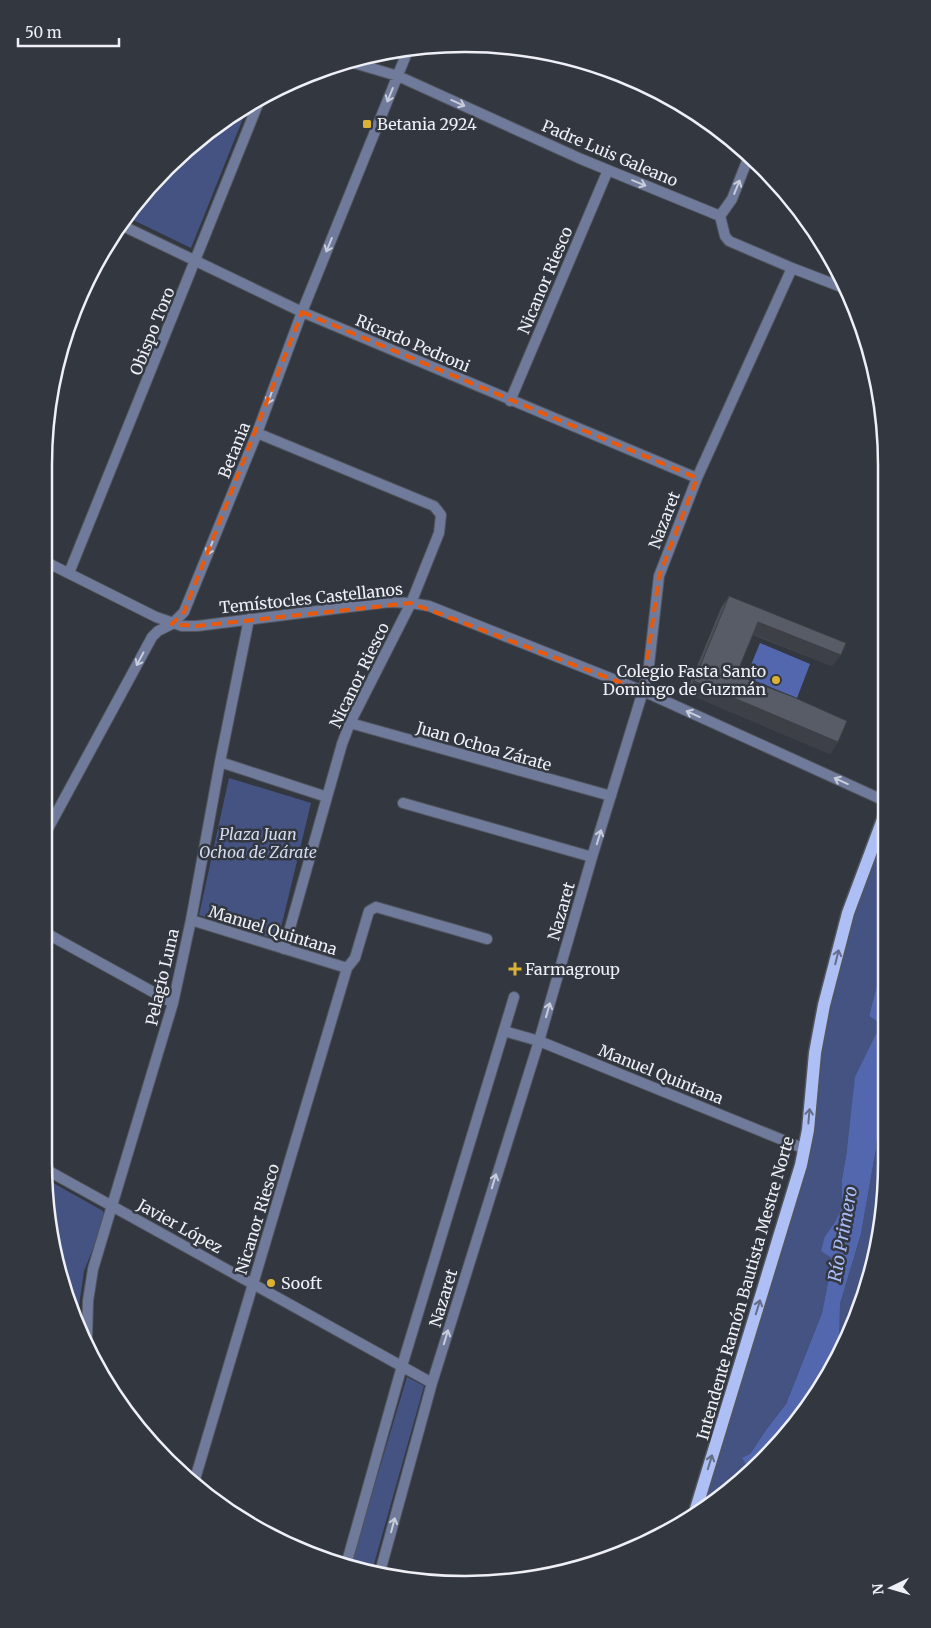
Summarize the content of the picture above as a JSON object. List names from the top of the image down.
{
  "streets": {
    "main road": ["Intendente Ramón Bautista Mestre Norte"],
    "street": [
      "Padre Luis Galeano",
      "Nicanor Riesco",
      "Obispo Toro",
      "Ricardo Pedroni",
      "Betania",
      "Nazaret",
      "Temístocles Castellanos",
      "Juan Ochoa Zárate",
      "Manuel Quintana",
      "Pelagio Luna",
      "Javier López"
    ]
  },
  "crossings": [
    ["Padre Luis Galeano", "Nicanor Riesco"],
    ["Padre Luis Galeano", "Betania"],
    ["Nicanor Riesco", "Ricardo Pedroni"],
    ["Nicanor Riesco", "Betania"],
    ["Nicanor Riesco", "Temístocles Castellanos"],
    ["Nicanor Riesco", "Juan Ochoa Zárate"],
    ["Nicanor Riesco", "Manuel Quintana"],
    ["Nicanor Riesco", "Javier López"],
    ["Obispo Toro", "Ricardo Pedroni"],
    ["Obispo Toro", "Temístocles Castellanos"],
    ["Ricardo Pedroni", "Betania"],
    ["Ricardo Pedroni", "Nazaret"],
    ["Betania", "Temístocles Castellanos"],
    ["Nazaret", "Temístocles Castellanos"],
    ["Nazaret", "Juan Ochoa Zárate"],
    ["Nazaret", "Manuel Quintana"],
    ["Nazaret", "Javier López"],
    ["Temístocles Castellanos", "Pelagio Luna"],
    ["Manuel Quintana", "Pelagio Luna"],
    ["Manuel Quintana", "Intendente Ramón Bautista Mestre Norte"],
    ["Pelagio Luna", "Javier López"]
  ],
  "one_way": ["Padre Luis Galeano", "Betania", "Intendente Ramón Bautista Mestre Norte"],
  "water": ["Río Primero"],
  "parks": ["Plaza Juan Ochoa de Zárate"],
  "places": {
    "transit": ["Betania 2924"],
    "other": ["Colegio Fasta Santo Domingo de Guzmán", "Sooft"],
    "health": ["Farmagroup"]
  },
  "scale_bar": "50 m",
  "north": "left"
}
